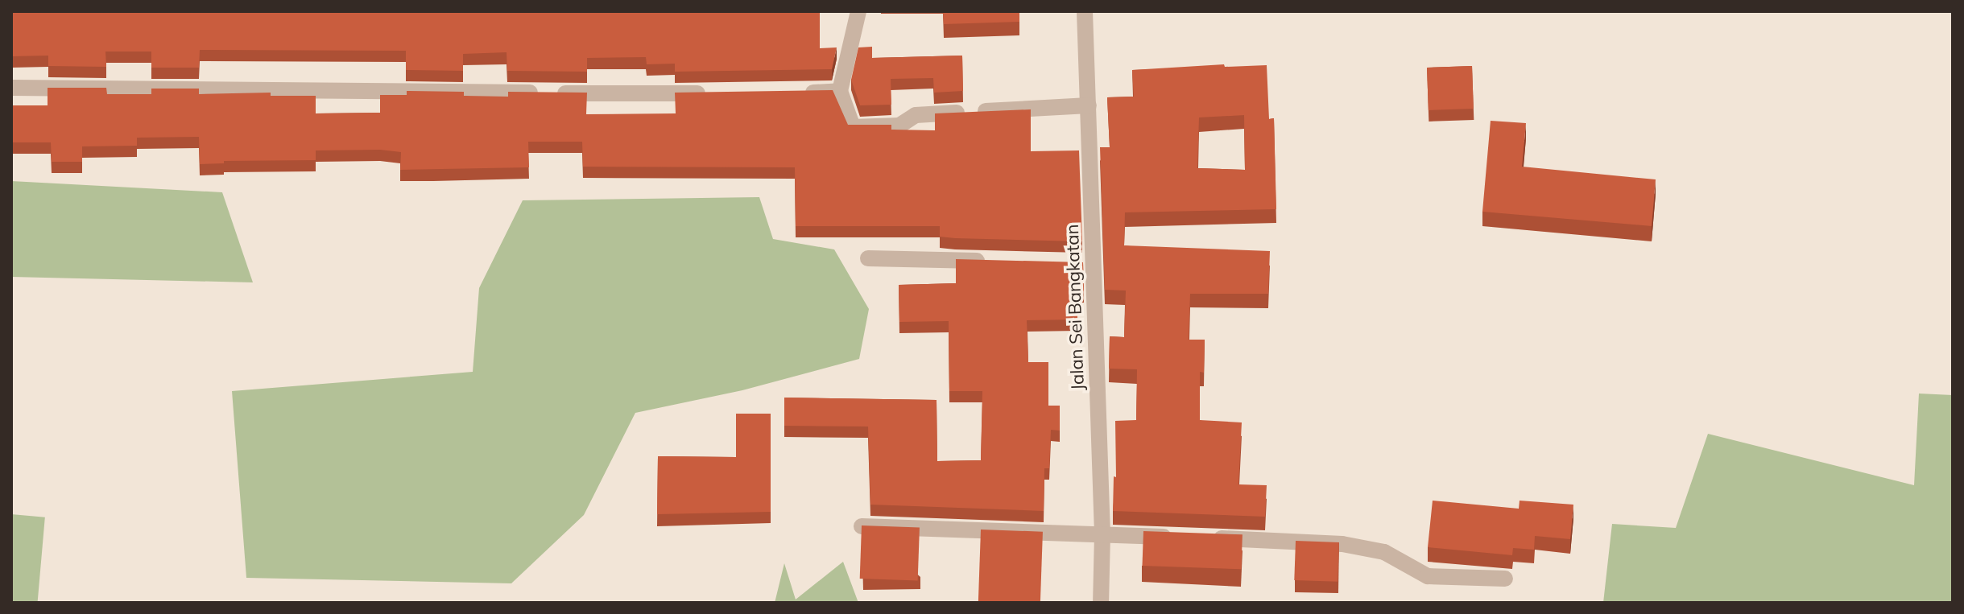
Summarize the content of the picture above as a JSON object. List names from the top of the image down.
{
  "streets": {
    "street": ["Jalan Sei Bangkatan"]
  }
}
